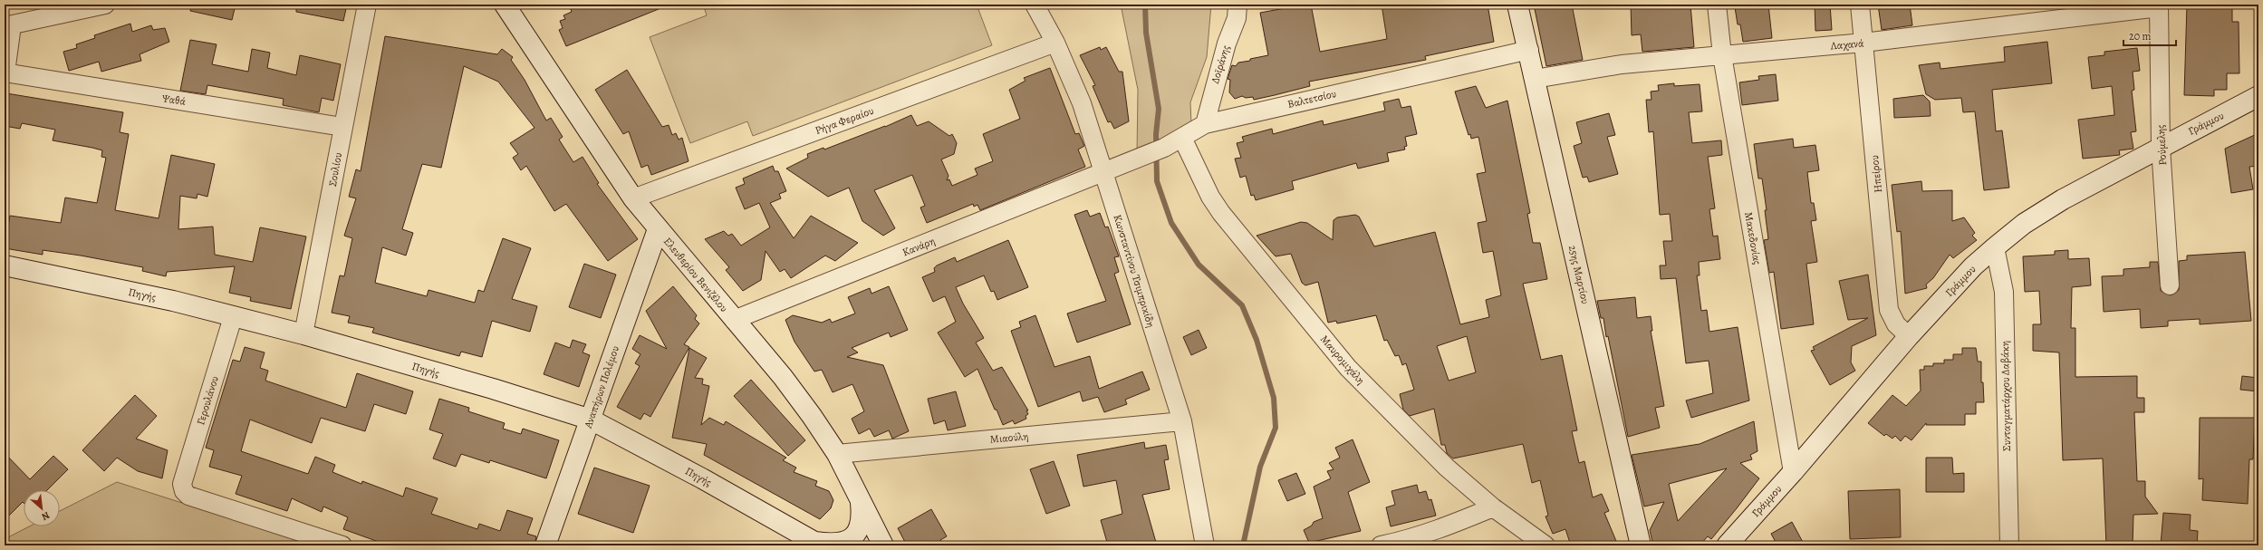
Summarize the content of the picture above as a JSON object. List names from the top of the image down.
{
  "streets": {
    "main road": [
      "Γράμμου",
      "Ελευθερίου Βενιζέλου",
      "25ης Μαρτίου",
      "Πηγής",
      "Αναπήρων Πολέμου"
    ],
    "street": [
      "Λαχανά",
      "Δοϊράνης",
      "Βαλτετσίου",
      "Ψαθά",
      "Ρήγα Φεραίου",
      "Ρούμελης",
      "Σουλίου",
      "Ηπείρου",
      "Μακεδονίας",
      "Κανάρη",
      "Κωνσταντίνου Τσιμπρικίδη",
      "Μαυρομιχάλη",
      "Συνταγματάρχου Δαβάκη",
      "Γερουλάνου",
      "Μιαούλη"
    ]
  },
  "crossings": [
    ["Λαχανά", "Ρούμελης"],
    ["Λαχανά", "Ηπείρου"],
    ["Λαχανά", "Μακεδονίας"],
    ["Λαχανά", "25ης Μαρτίου"],
    ["Δοϊράνης", "Βαλτετσίου"],
    ["Βαλτετσίου", "Κανάρη"],
    ["Βαλτετσίου", "Κωνσταντίνου Τσιμπρικίδη"],
    ["Βαλτετσίου", "25ης Μαρτίου"],
    ["Βαλτετσίου", "Μαυρομιχάλη"],
    ["Ψαθά", "Σουλίου"],
    ["Ρήγα Φεραίου", "Κωνσταντίνου Τσιμπρικίδη"],
    ["Ρήγα Φεραίου", "Ελευθερίου Βενιζέλου"],
    ["Γράμμου", "Ρούμελης"],
    ["Γράμμου", "Ηπείρου"],
    ["Γράμμου", "Μακεδονίας"],
    ["Γράμμου", "Συνταγματάρχου Δαβάκη"],
    ["Σουλίου", "Πηγής"],
    ["Κανάρη", "Κωνσταντίνου Τσιμπρικίδη"],
    ["Κανάρη", "Ελευθερίου Βενιζέλου"],
    ["Κωνσταντίνου Τσιμπρικίδη", "Μιαούλη"],
    ["Ελευθερίου Βενιζέλου", "Αναπήρων Πολέμου"],
    ["Ελευθερίου Βενιζέλου", "Μιαούλη"],
    ["Πηγής", "Αναπήρων Πολέμου"],
    ["Πηγής", "Γερουλάνου"]
  ],
  "scale_bar": "20 m",
  "north": "bottom right"
}
